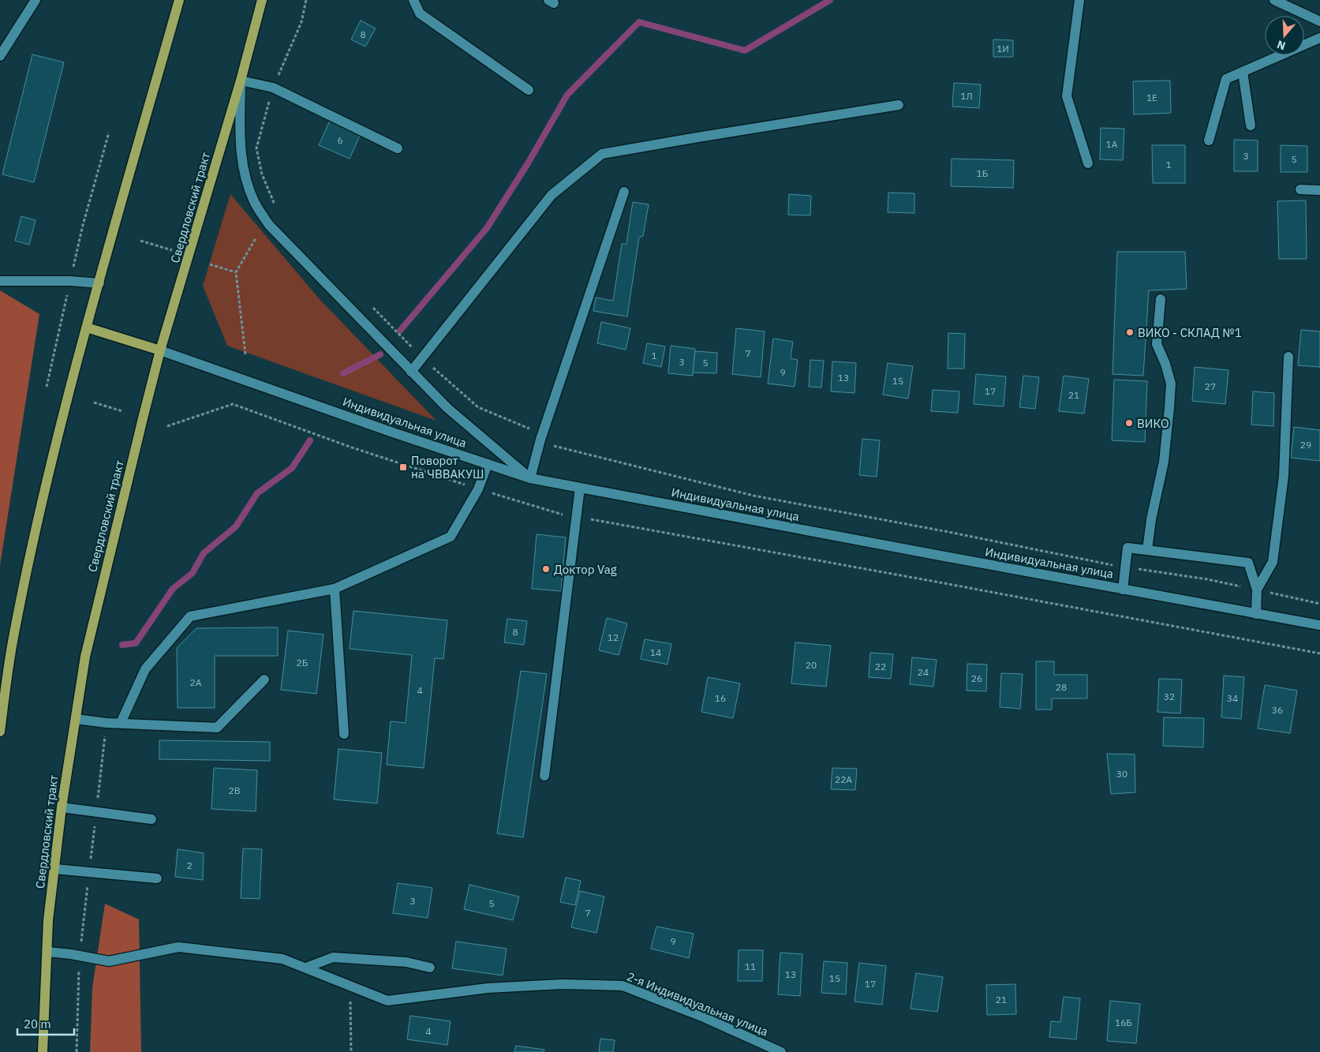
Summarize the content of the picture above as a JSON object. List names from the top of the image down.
{
  "streets": {
    "main road": ["Свердловский тракт", "Индивидуальная улица", "2-я Индивидуальная улица"]
  },
  "crossings": [
    ["Свердловский тракт", "Индивидуальная улица"],
    ["Свердловский тракт", "2-я Индивидуальная улица"]
  ],
  "places": {
    "other": ["ВИКО - СКЛАД №1", "ВИКО", "Доктор Vag"],
    "transit": ["Поворот на ЧВВАКУШ"]
  },
  "house_numbers": [
    "8",
    "1И",
    "1Л",
    "1Е",
    "6",
    "1А",
    "3",
    "5",
    "1",
    "1Б",
    "7",
    "1",
    "3",
    "5",
    "9",
    "13",
    "15",
    "27",
    "17",
    "21",
    "29",
    "8",
    "12",
    "14",
    "2Б",
    "20",
    "22",
    "24",
    "26",
    "2А",
    "28",
    "4",
    "32",
    "16",
    "34",
    "36",
    "30",
    "22А",
    "2В",
    "2",
    "3",
    "5",
    "7",
    "9",
    "11",
    "13",
    "15",
    "17",
    "21",
    "16Б",
    "4"
  ],
  "scale_bar": "20 m",
  "north": "bottom"
}
